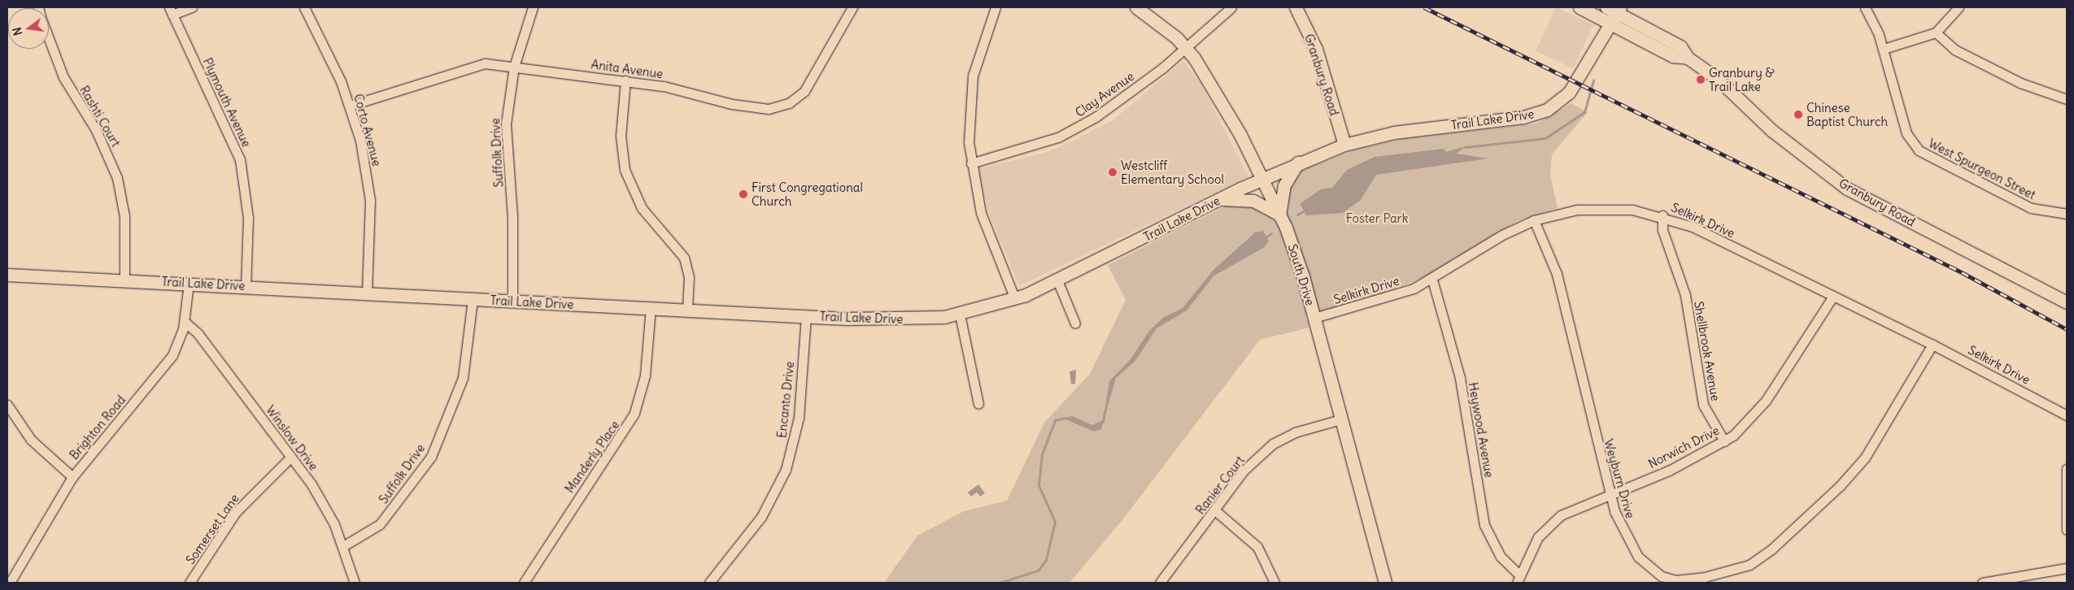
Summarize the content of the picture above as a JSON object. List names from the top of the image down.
{
  "streets": {
    "street": [
      "Anita Avenue",
      "Granbury Road",
      "Clay Avenue",
      "Plymouth Avenue",
      "Rashti Court",
      "Trail Lake Drive",
      "Corto Avenue",
      "Suffolk Drive",
      "West Spurgeon Street",
      "Selkirk Drive",
      "South Drive",
      "Shellbrook Avenue",
      "Encanto Drive",
      "Brighton Road",
      "Heywood Avenue",
      "Winslow Drive",
      "Norwich Drive",
      "Manderly Place",
      "Weyburn Drive",
      "Ranier Court",
      "Somerset Lane"
    ]
  },
  "crossings": [
    ["Anita Avenue", "Corto Avenue"],
    ["Anita Avenue", "Suffolk Drive"],
    ["Granbury Road", "Trail Lake Drive"],
    ["Clay Avenue", "South Drive"],
    ["Plymouth Avenue", "Trail Lake Drive"],
    ["Rashti Court", "Trail Lake Drive"],
    ["Trail Lake Drive", "Corto Avenue"],
    ["Trail Lake Drive", "Suffolk Drive"],
    ["Trail Lake Drive", "South Drive"],
    ["Trail Lake Drive", "Encanto Drive"],
    ["Trail Lake Drive", "Brighton Road"],
    ["Trail Lake Drive", "Manderly Place"],
    ["Suffolk Drive", "Winslow Drive"],
    ["Selkirk Drive", "South Drive"],
    ["Selkirk Drive", "Shellbrook Avenue"],
    ["Selkirk Drive", "Heywood Avenue"],
    ["Selkirk Drive", "Norwich Drive"],
    ["Selkirk Drive", "Weyburn Drive"],
    ["South Drive", "Ranier Court"],
    ["Shellbrook Avenue", "Norwich Drive"],
    ["Brighton Road", "Winslow Drive"],
    ["Heywood Avenue", "Norwich Drive"],
    ["Winslow Drive", "Somerset Lane"],
    ["Norwich Drive", "Weyburn Drive"]
  ],
  "parks": ["Foster Park"],
  "places": [
    "Granbury & Trail Lake",
    "Chinese Baptist Church",
    "Westcliff Elementary School",
    "First Congregational Church"
  ],
  "north": "left"
}
